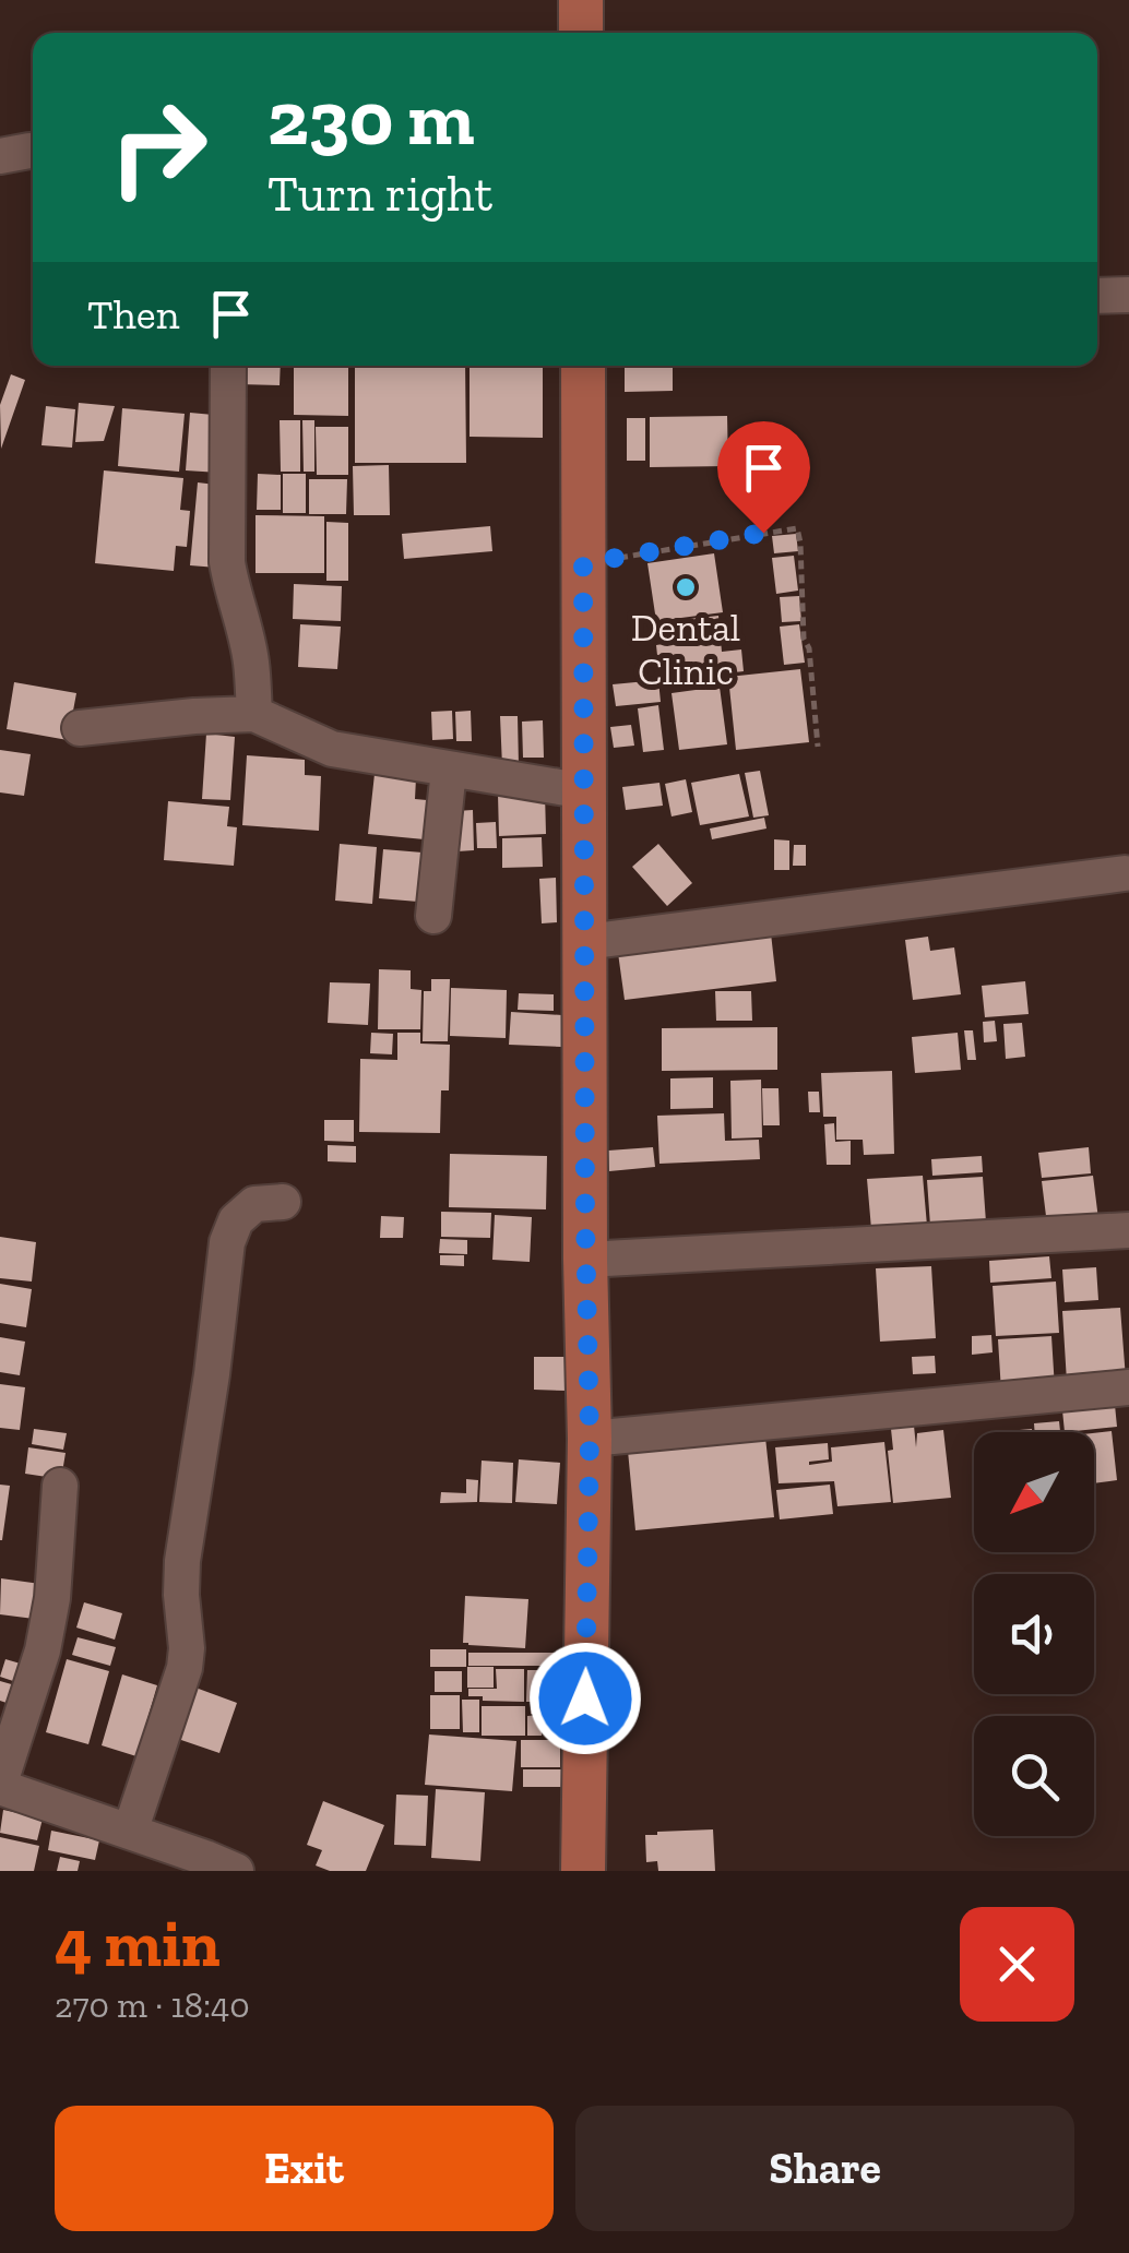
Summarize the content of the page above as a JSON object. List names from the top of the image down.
{
  "places": ["Dental Clinic"],
  "north": "bottom left",
  "page": {
    "turn": ["230 m", "Turn right"],
    "then": "Then",
    "heading": ["4 min", "270 m · 18:40"],
    "buttons": ["Exit", "Share"]
  }
}
